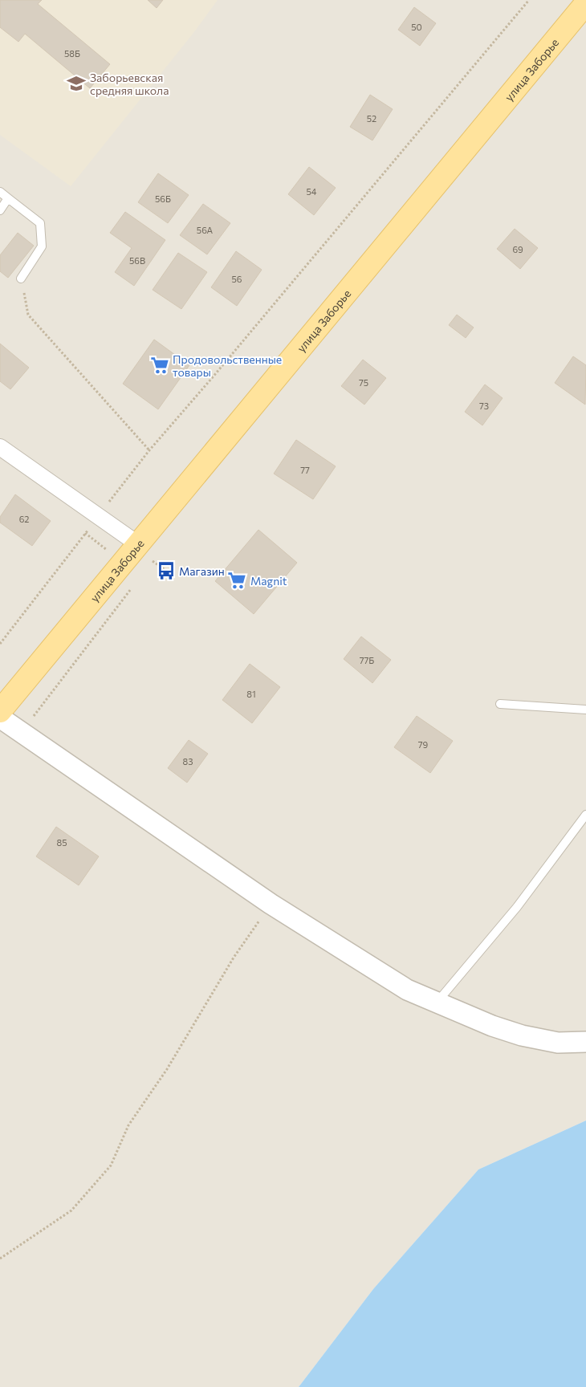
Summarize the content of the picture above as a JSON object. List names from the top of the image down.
{
  "streets": {
    "main road": ["улица Заборье"]
  },
  "places": {
    "school or university": ["Заборьевская средняя школа"],
    "supermarket": ["Продовольственные товары", "Magnit"],
    "bus stop": ["Магазин"]
  },
  "house_numbers": [
    "50",
    "58Б",
    "52",
    "54",
    "56Б",
    "56А",
    "69",
    "56В",
    "56",
    "75",
    "73",
    "77",
    "62",
    "77Б",
    "81",
    "79",
    "83",
    "85"
  ]
}
